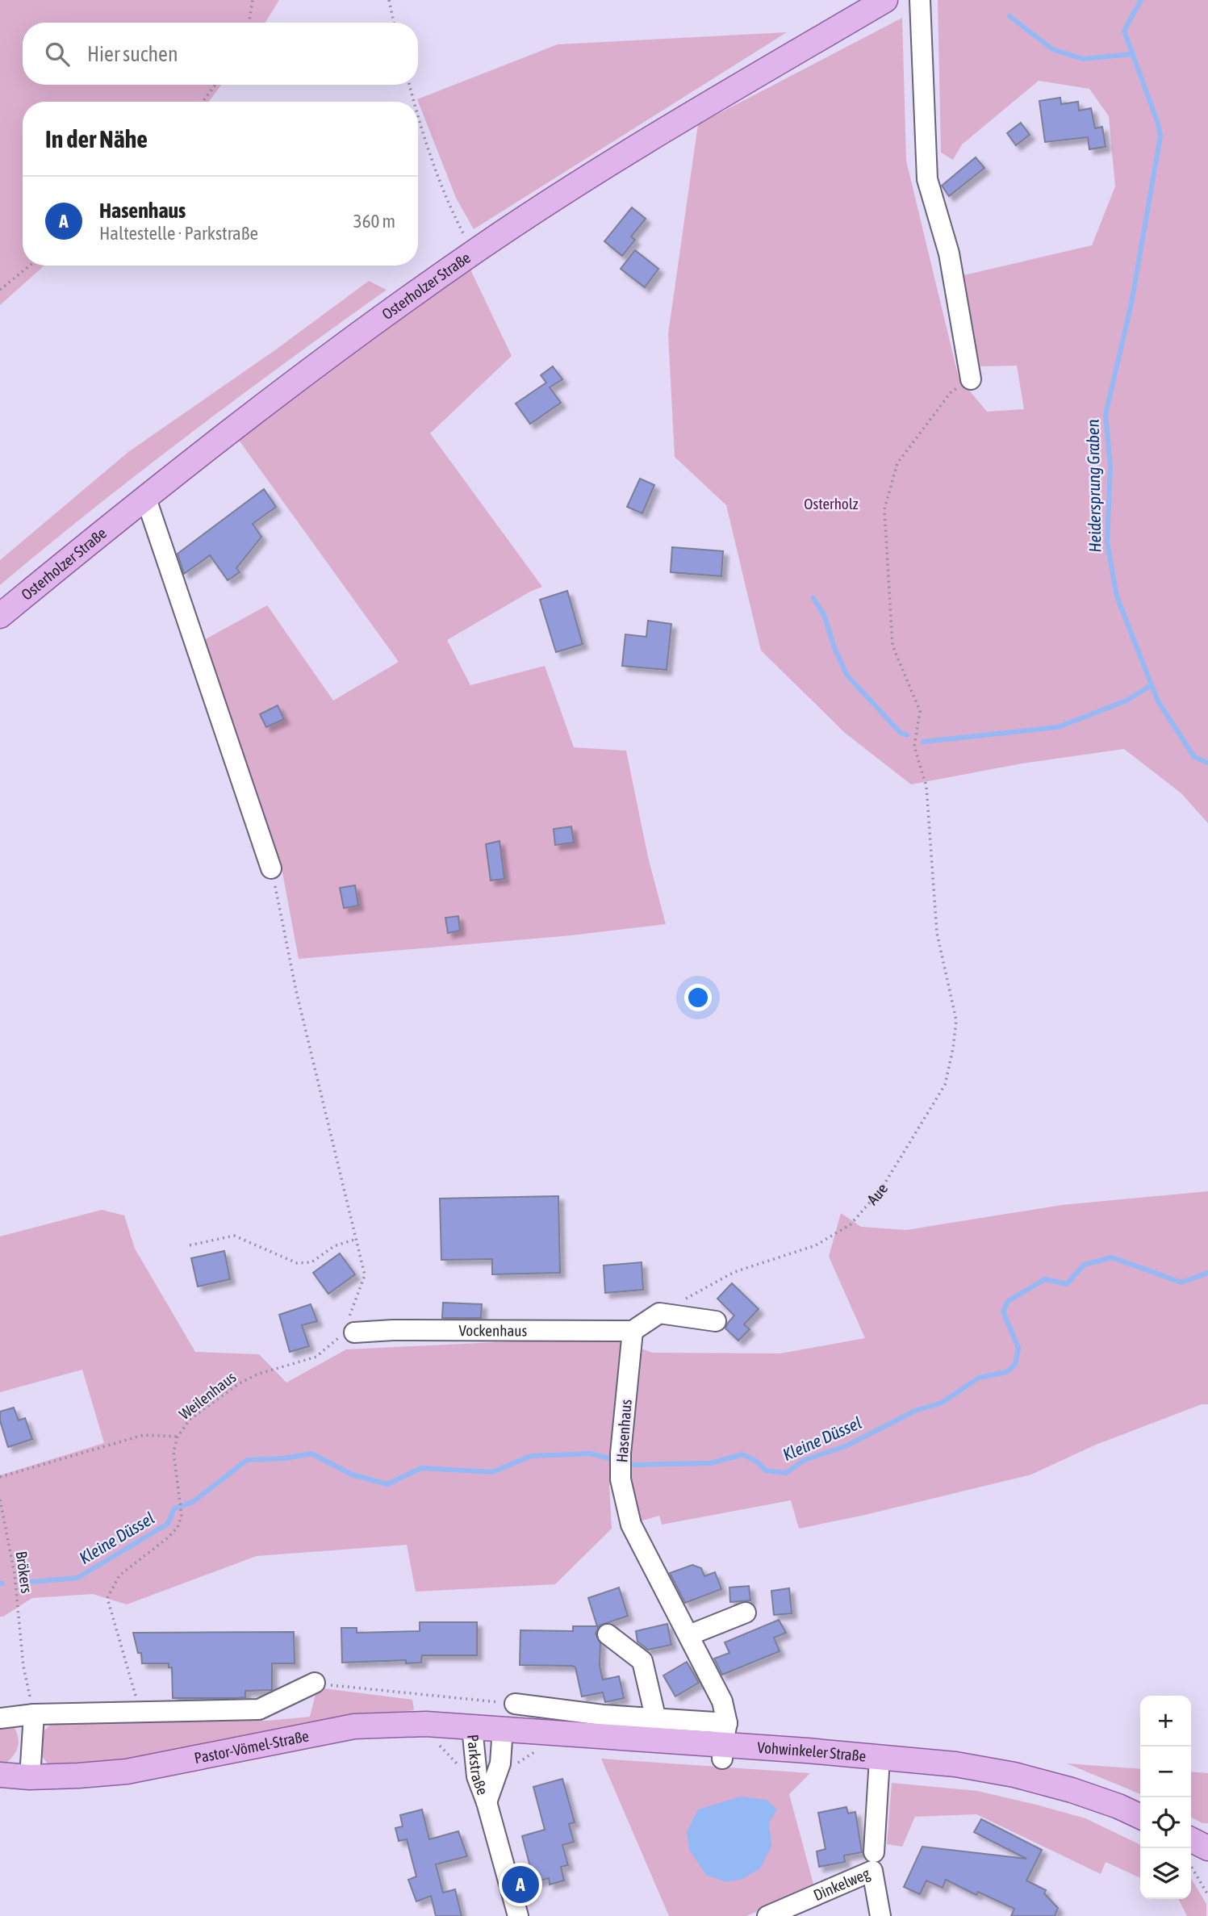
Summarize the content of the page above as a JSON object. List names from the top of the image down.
{
  "streets": {
    "main road": ["Osterholzer Straße", "Pastor-Vömel-Straße", "Vohwinkeler Straße"],
    "street": [
      "Vockenhaus",
      "Hasenhaus",
      "Parkstraße",
      "Dinkelweg"
    ],
    "path": ["Aue", "Weilenhaus", "Brökers"]
  },
  "crossings": [
    ["Vockenhaus", "Weilenhaus"],
    ["Vockenhaus", "Hasenhaus"],
    ["Hasenhaus", "Vohwinkeler Straße"],
    ["Pastor-Vömel-Straße", "Vohwinkeler Straße"],
    ["Pastor-Vömel-Straße", "Parkstraße"],
    ["Vohwinkeler Straße", "Parkstraße"],
    ["Vohwinkeler Straße", "Dinkelweg"]
  ],
  "water": ["Heidersprung Graben", "Kleine Düssel"],
  "parks": ["Osterholz"],
  "page": {
    "search": "Hier suchen",
    "heading": "In der Nähe",
    "list": [
      {
        "mark": "A",
        "name": "Hasenhaus",
        "note": "Haltestelle · Parkstraße",
        "value": "360 m"
      }
    ],
    "map_buttons": ["+", "−"],
    "pins": "A"
  }
}
